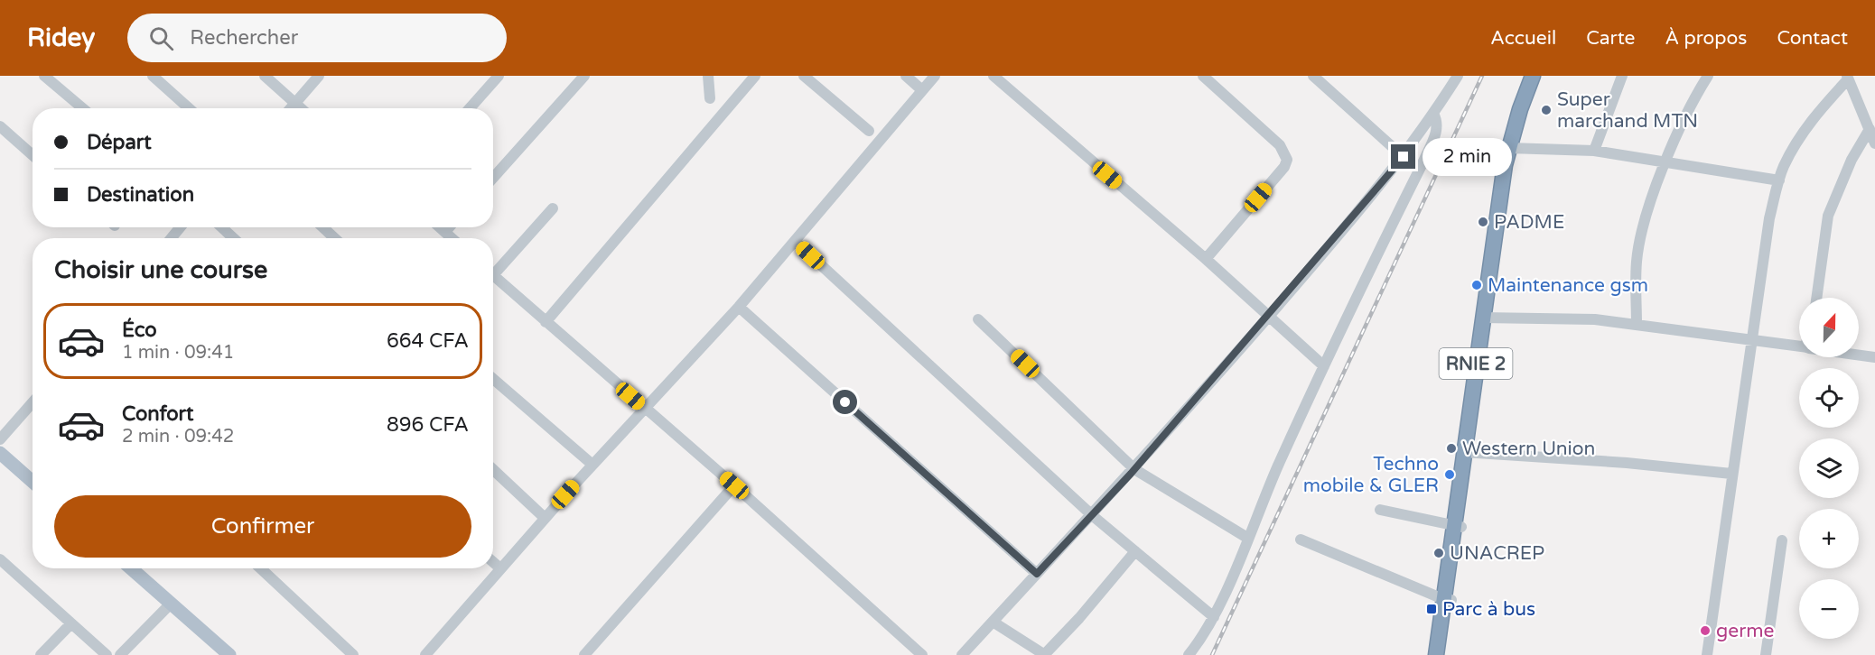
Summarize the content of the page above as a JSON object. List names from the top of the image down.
{
  "streets": {
    "highway": ["RNIE 2"]
  },
  "places": {
    "other": [
      "Super marchand MTN",
      "PADME",
      "Maintenance gsm",
      "Western Union",
      "Techno mobile & GLER",
      "UNACREP",
      "germe"
    ],
    "transit": ["Parc à bus"]
  },
  "north": "top",
  "page": {
    "header": "Ridey",
    "search": "Rechercher",
    "nav": [
      "Accueil",
      "Carte",
      "À propos",
      "Contact"
    ],
    "banner": ["Départ", "Destination"],
    "bubble": "2 min",
    "heading": "Choisir une course",
    "map_buttons": ["+", "−"],
    "list": [
      {
        "name": "Éco",
        "note": "1 min · 09:41",
        "value": "664 CFA"
      },
      {
        "name": "Confort",
        "note": "2 min · 09:42",
        "value": "896 CFA"
      }
    ],
    "buttons": "Confirmer"
  }
}
